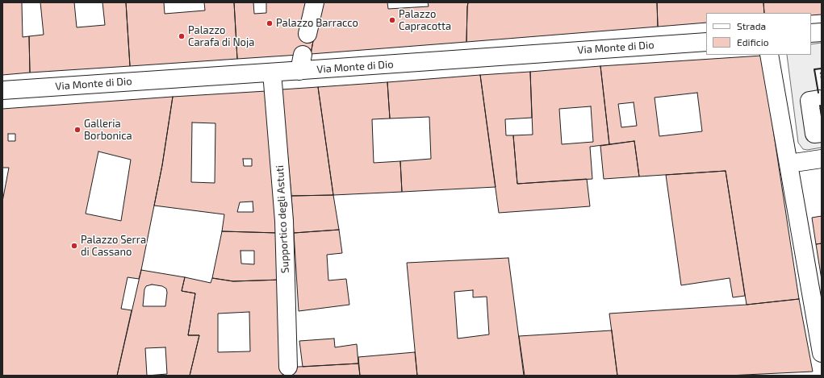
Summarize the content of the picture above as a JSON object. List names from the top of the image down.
{
  "streets": {
    "street": ["Via Monte di Dio", "Supportico degli Astuti"]
  },
  "crossings": [
    ["Via Monte di Dio", "Supportico degli Astuti"]
  ],
  "places": [
    "Palazzo Capracotta",
    "Palazzo Barracco",
    "Palazzo Carafa di Noja",
    "Galleria Borbonica",
    "Palazzo Serra di Cassano"
  ],
  "legend": ["Strada", "Edificio"]
}
